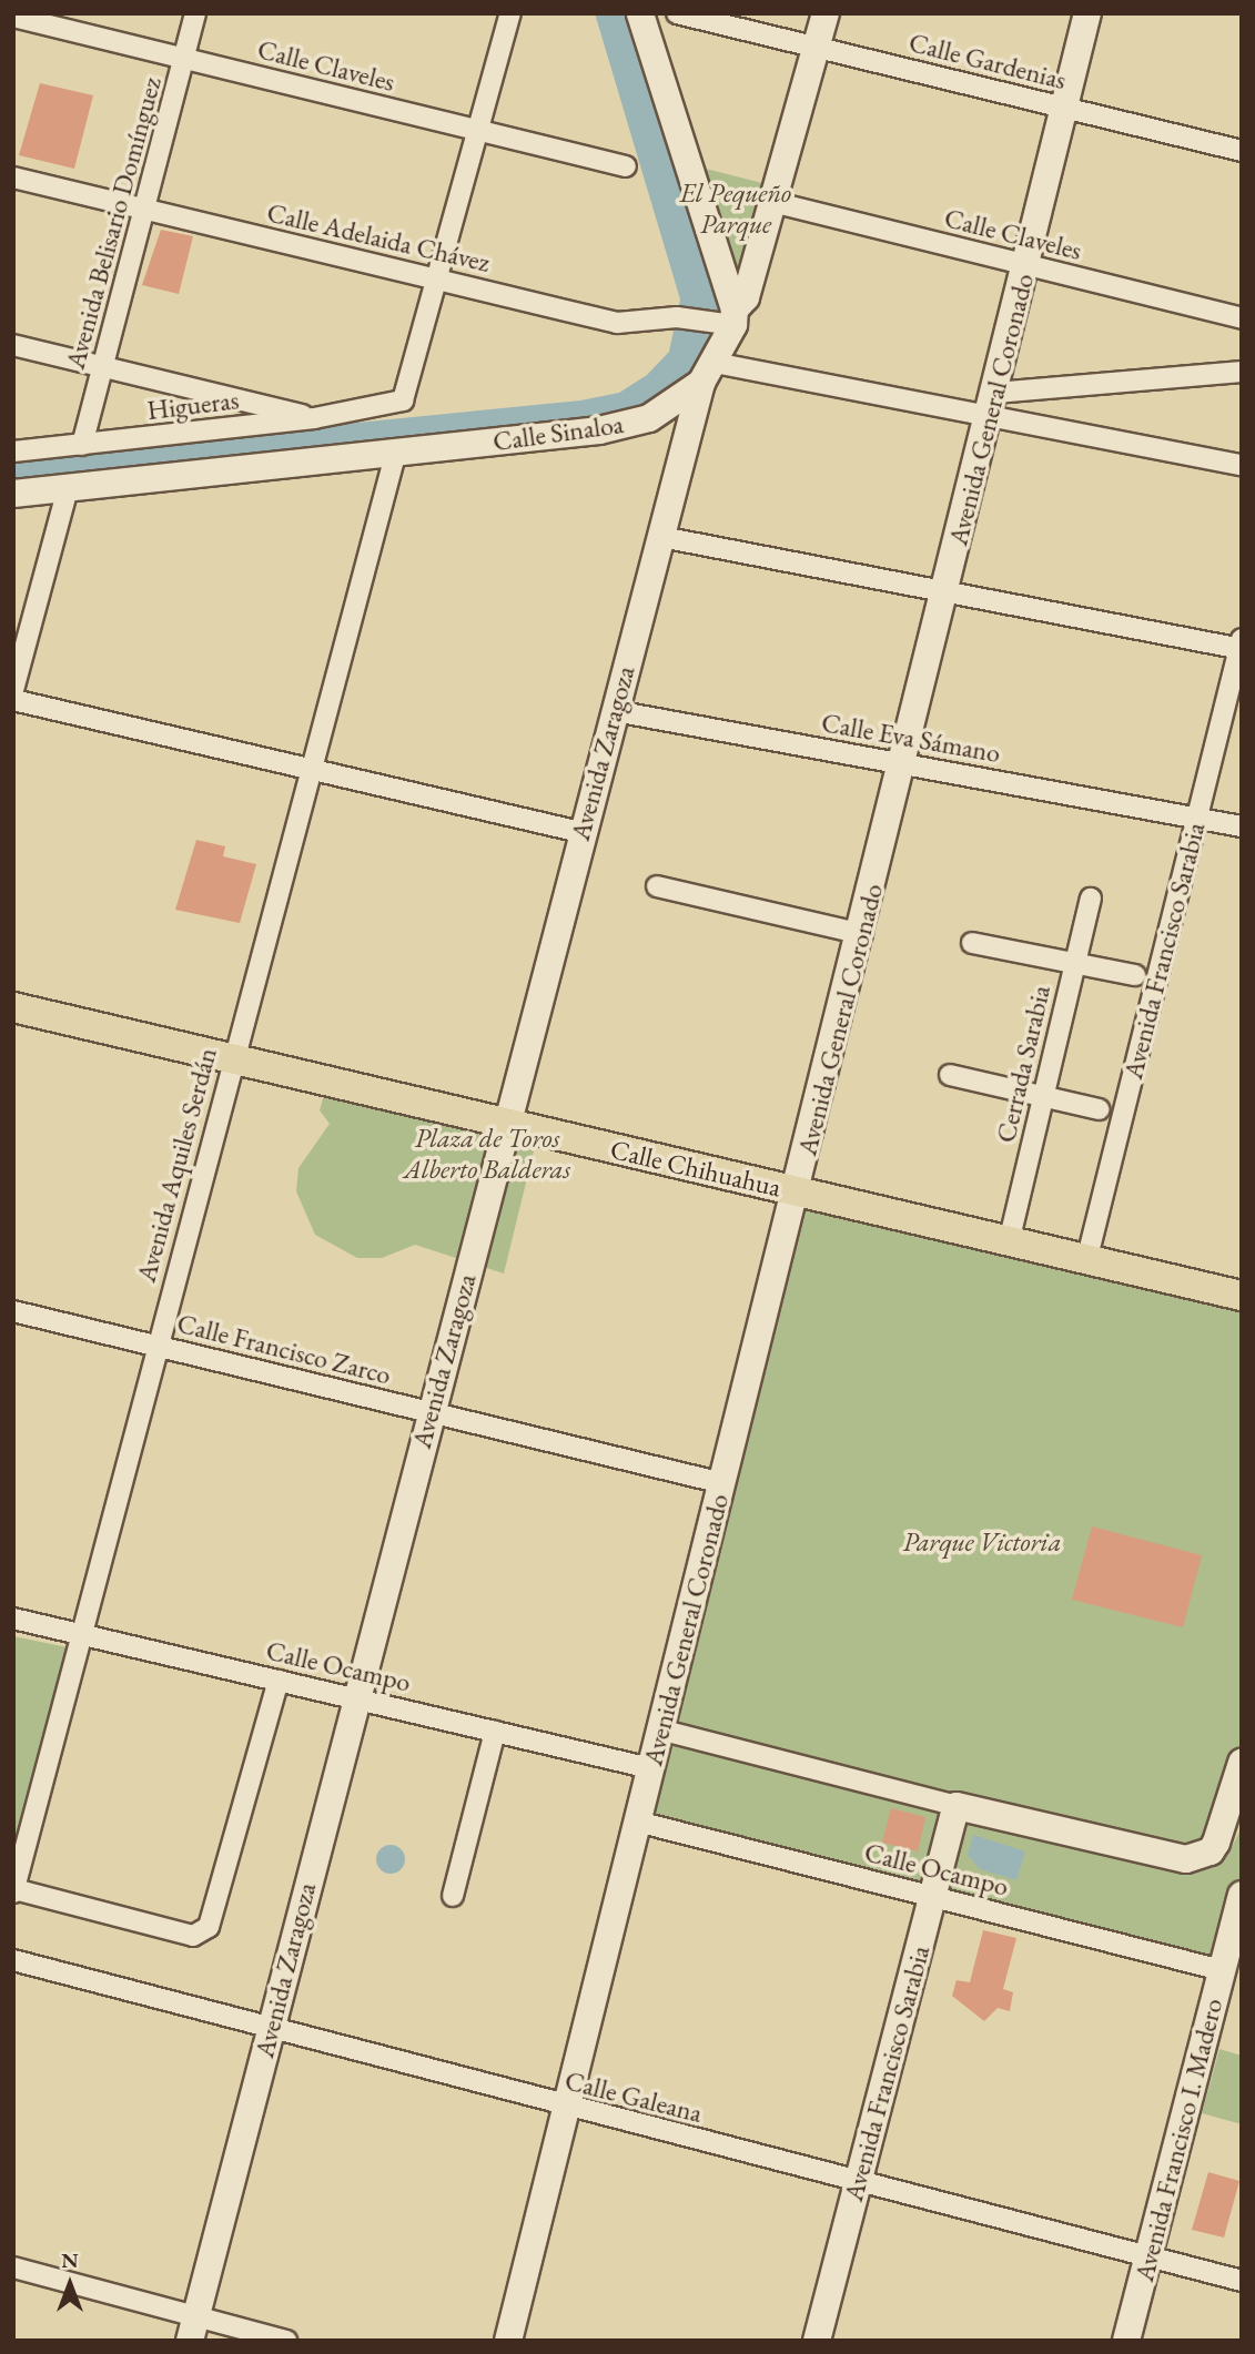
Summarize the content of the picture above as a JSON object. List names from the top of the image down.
{
  "streets": {
    "main road": ["Calle Chihuahua"],
    "street": [
      "Calle Gardenias",
      "Calle Claveles",
      "Avenida Belisario Domínguez",
      "Calle Adelaida Chávez",
      "Higueras",
      "Avenida General Coronado",
      "Calle Sinaloa",
      "Calle Eva Sámano",
      "Avenida Zaragoza",
      "Avenida Francisco Sarabia",
      "Cerrada Sarabia",
      "Avenida Aquiles Serdán",
      "Calle Francisco Zarco",
      "Calle Ocampo",
      "Calle Galeana",
      "Avenida Francisco I. Madero"
    ]
  },
  "crossings": [
    ["Calle Gardenias", "Avenida General Coronado"],
    ["Calle Claveles", "Avenida Belisario Domínguez"],
    ["Calle Claveles", "Avenida General Coronado"],
    ["Avenida Belisario Domínguez", "Calle Adelaida Chávez"],
    ["Avenida Belisario Domínguez", "Higueras"],
    ["Calle Adelaida Chávez", "Higueras"],
    ["Calle Adelaida Chávez", "Calle Sinaloa"],
    ["Avenida General Coronado", "Calle Eva Sámano"],
    ["Avenida General Coronado", "Calle Chihuahua"],
    ["Avenida General Coronado", "Calle Francisco Zarco"],
    ["Avenida General Coronado", "Calle Ocampo"],
    ["Avenida General Coronado", "Calle Galeana"],
    ["Calle Sinaloa", "Avenida Zaragoza"],
    ["Calle Sinaloa", "Avenida Aquiles Serdán"],
    ["Calle Eva Sámano", "Avenida Zaragoza"],
    ["Calle Eva Sámano", "Avenida Francisco Sarabia"],
    ["Avenida Zaragoza", "Calle Chihuahua"],
    ["Avenida Zaragoza", "Calle Francisco Zarco"],
    ["Avenida Zaragoza", "Calle Ocampo"],
    ["Avenida Zaragoza", "Calle Galeana"],
    ["Avenida Francisco Sarabia", "Calle Chihuahua"],
    ["Avenida Francisco Sarabia", "Calle Ocampo"],
    ["Avenida Francisco Sarabia", "Calle Galeana"],
    ["Cerrada Sarabia", "Calle Chihuahua"],
    ["Avenida Aquiles Serdán", "Calle Chihuahua"],
    ["Avenida Aquiles Serdán", "Calle Francisco Zarco"],
    ["Avenida Aquiles Serdán", "Calle Ocampo"],
    ["Calle Ocampo", "Avenida Francisco I. Madero"],
    ["Calle Galeana", "Avenida Francisco I. Madero"]
  ],
  "parks": ["El Pequeño Parque", "Plaza de Toros Alberto Balderas", "Parque Victoria"],
  "north": "top"
}
